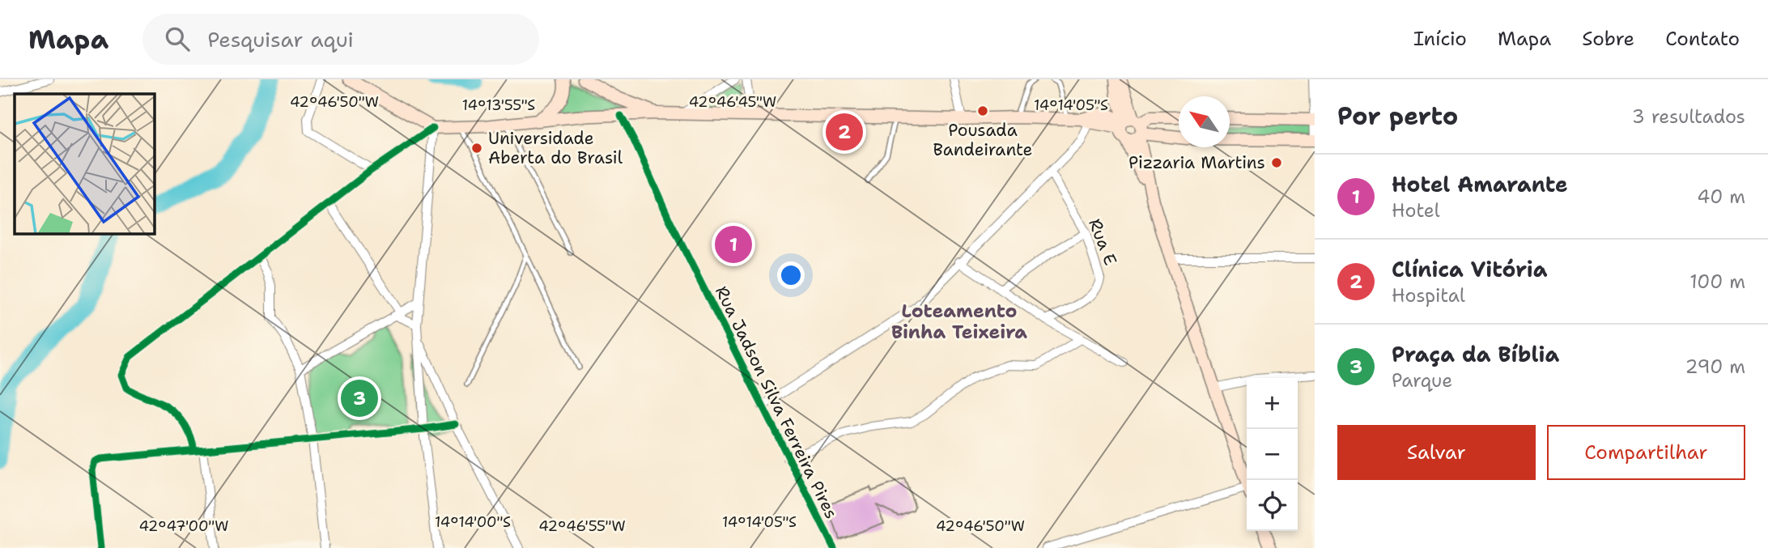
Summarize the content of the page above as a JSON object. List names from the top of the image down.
{
  "streets": {
    "street": ["Rua E", "Rua Jadson Silva Ferreira Pires"]
  },
  "districts": ["Loteamento Binha Teixeira"],
  "places": ["Pousada Bandeirante", "Universidade Aberta do Brasil", "Pizzaria Martins"],
  "north": "top left",
  "page": {
    "header": "Mapa",
    "search": "Pesquisar aqui",
    "nav": [
      "Início",
      "Mapa",
      "Sobre",
      "Contato"
    ],
    "heading": ["Por perto", "3 resultados"],
    "pins": ["2", "1", "3"],
    "list": [
      {
        "mark": "1",
        "name": "Hotel Amarante",
        "note": "Hotel",
        "value": "40 m"
      },
      {
        "mark": "2",
        "name": "Clínica Vitória",
        "note": "Hospital",
        "value": "100 m"
      },
      {
        "mark": "3",
        "name": "Praça da Bíblia",
        "note": "Parque",
        "value": "290 m"
      }
    ],
    "map_buttons": ["+", "−"],
    "buttons": ["Salvar", "Compartilhar"]
  },
  "coordinates": [
    "42°46'50\"W",
    "42°46'45\"W",
    "14°13'55\"S",
    "14°14'05\"S",
    "14°14'00\"S",
    "42°47'00\"W",
    "42°46'55\"W"
  ]
}
